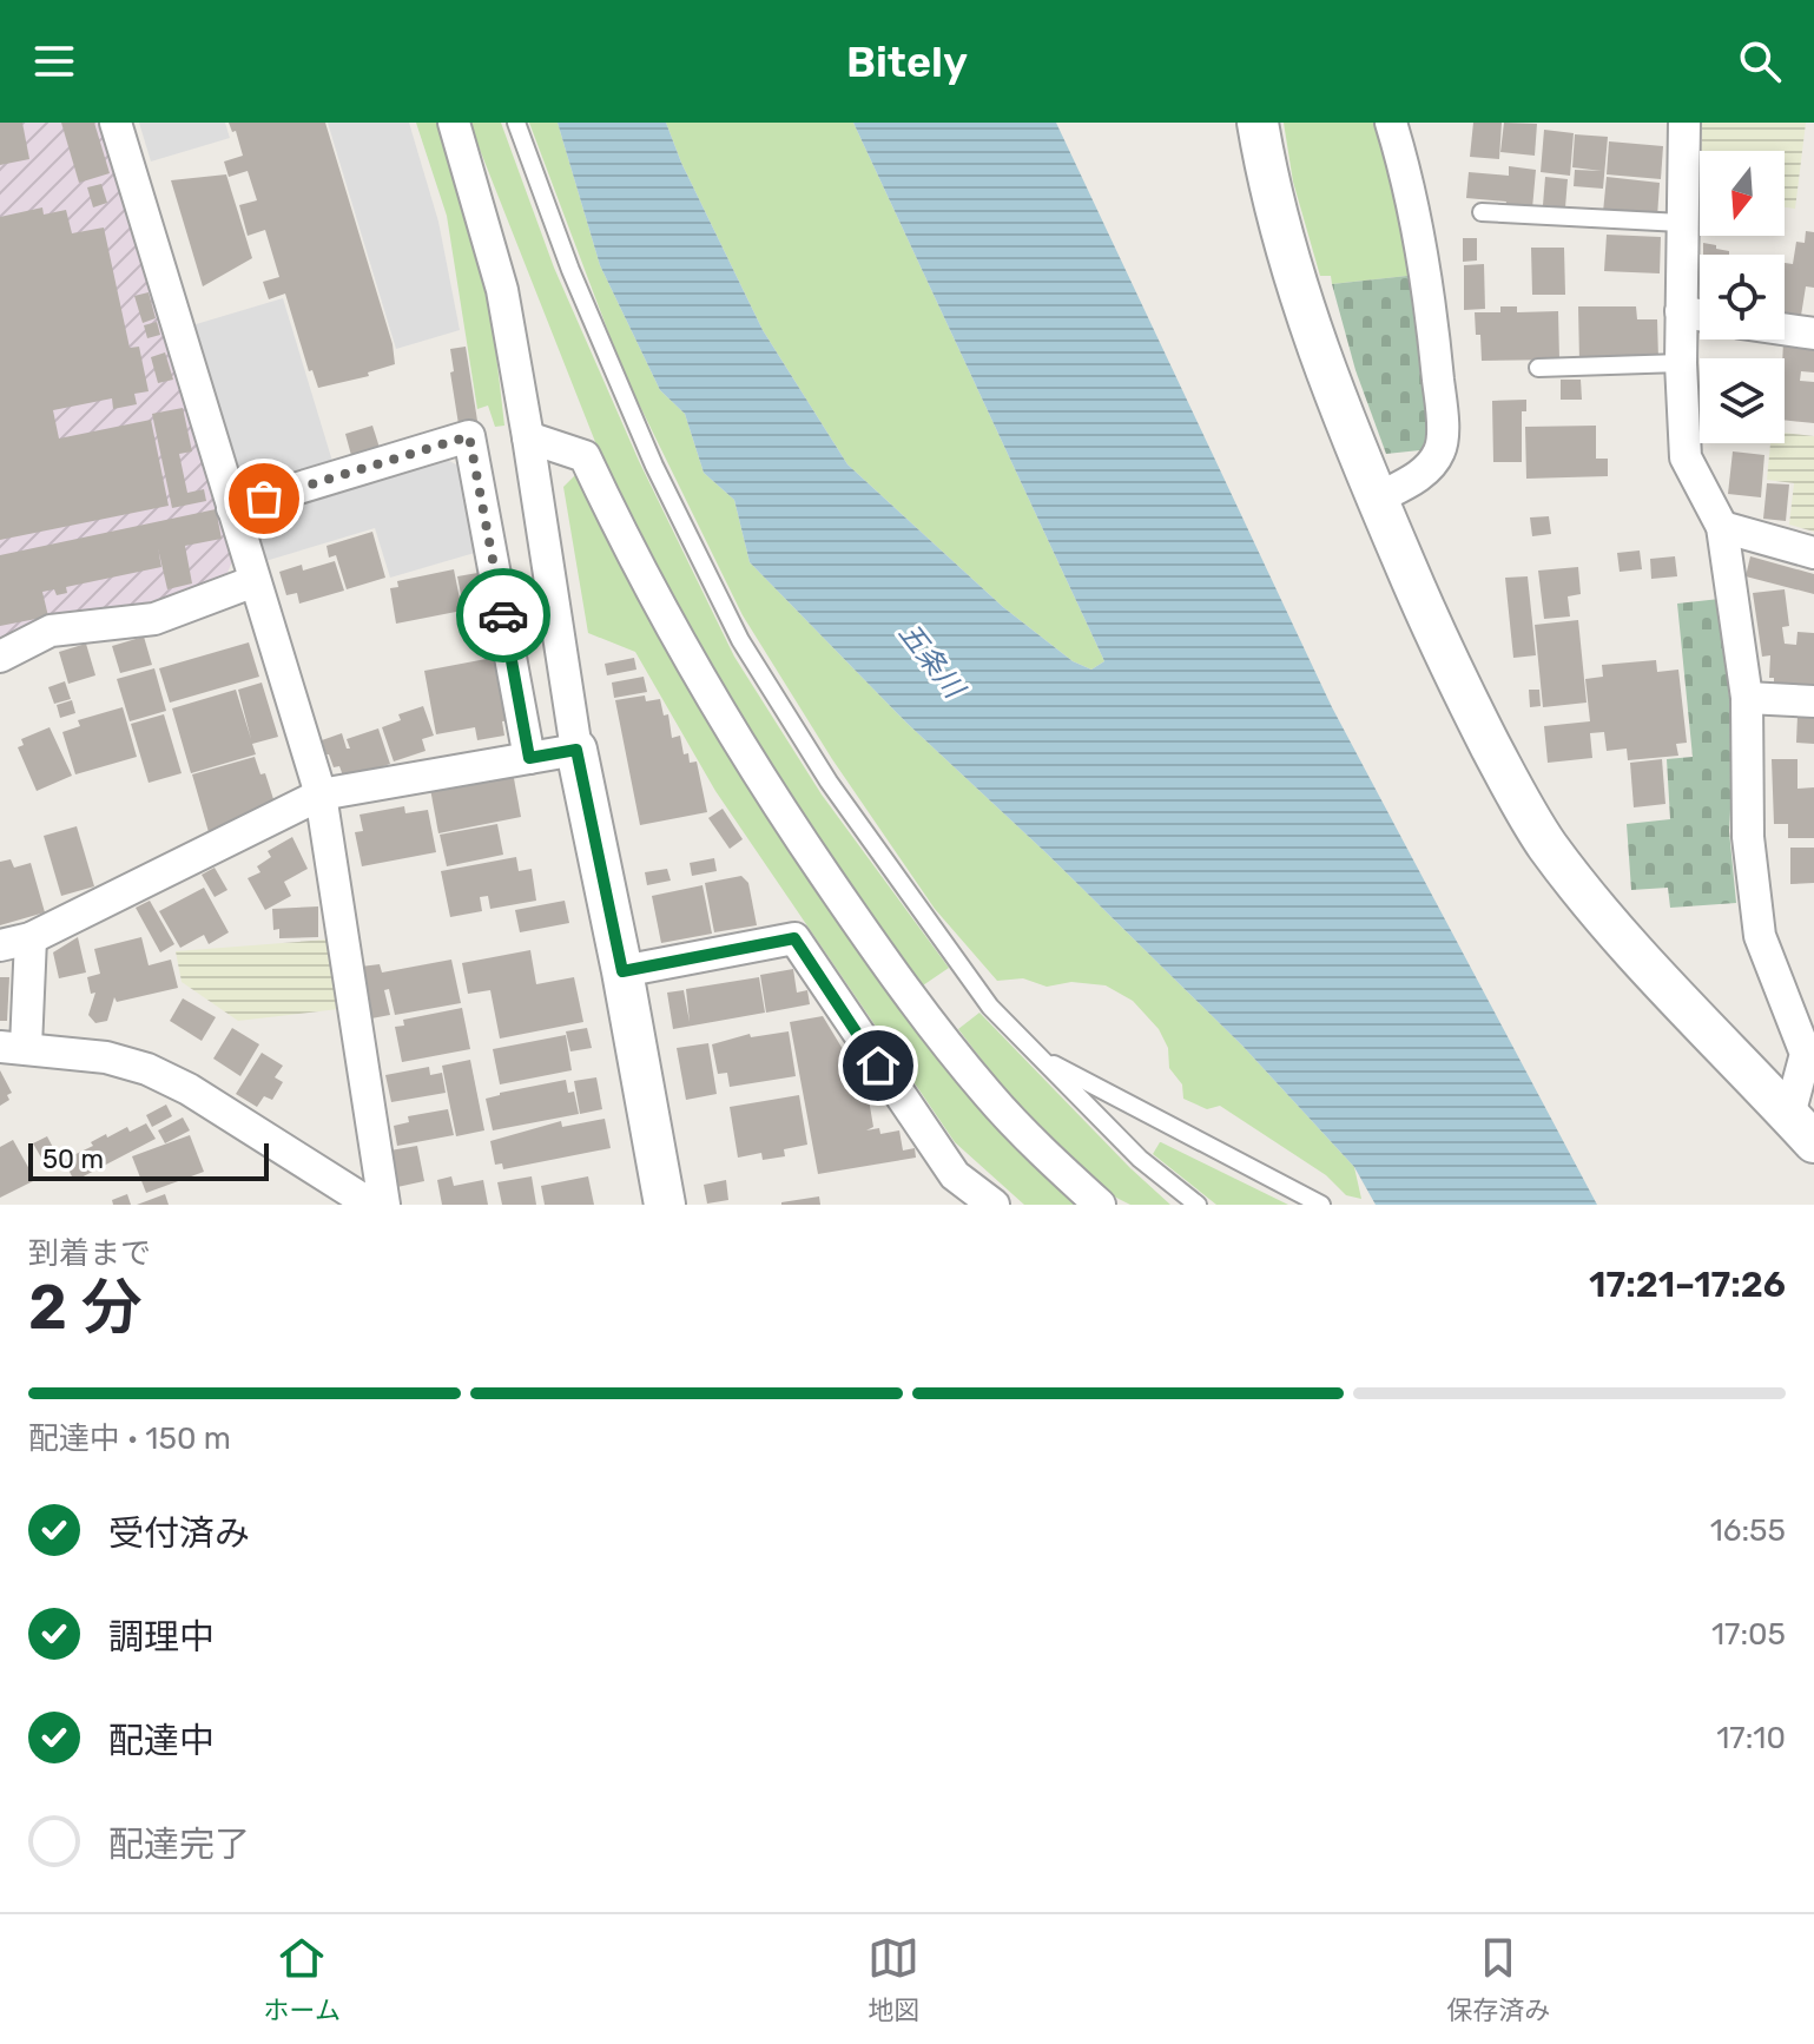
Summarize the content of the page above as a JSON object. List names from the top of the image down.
{
  "water": ["五条川"],
  "scale_bar": "50 m",
  "north": "bottom",
  "page": {
    "header": "Bitely",
    "scale": "50 m",
    "heading": ["2 分", "到着まで", "17:21–17:26"],
    "bar": "配達中 · 150 m",
    "list": [
      ["受付済み", "16:55"],
      ["調理中", "17:05"],
      ["配達中", "17:10"],
      "配達完了"
    ],
    "tabs": ["ホーム", "地図", "保存済み"]
  }
}
